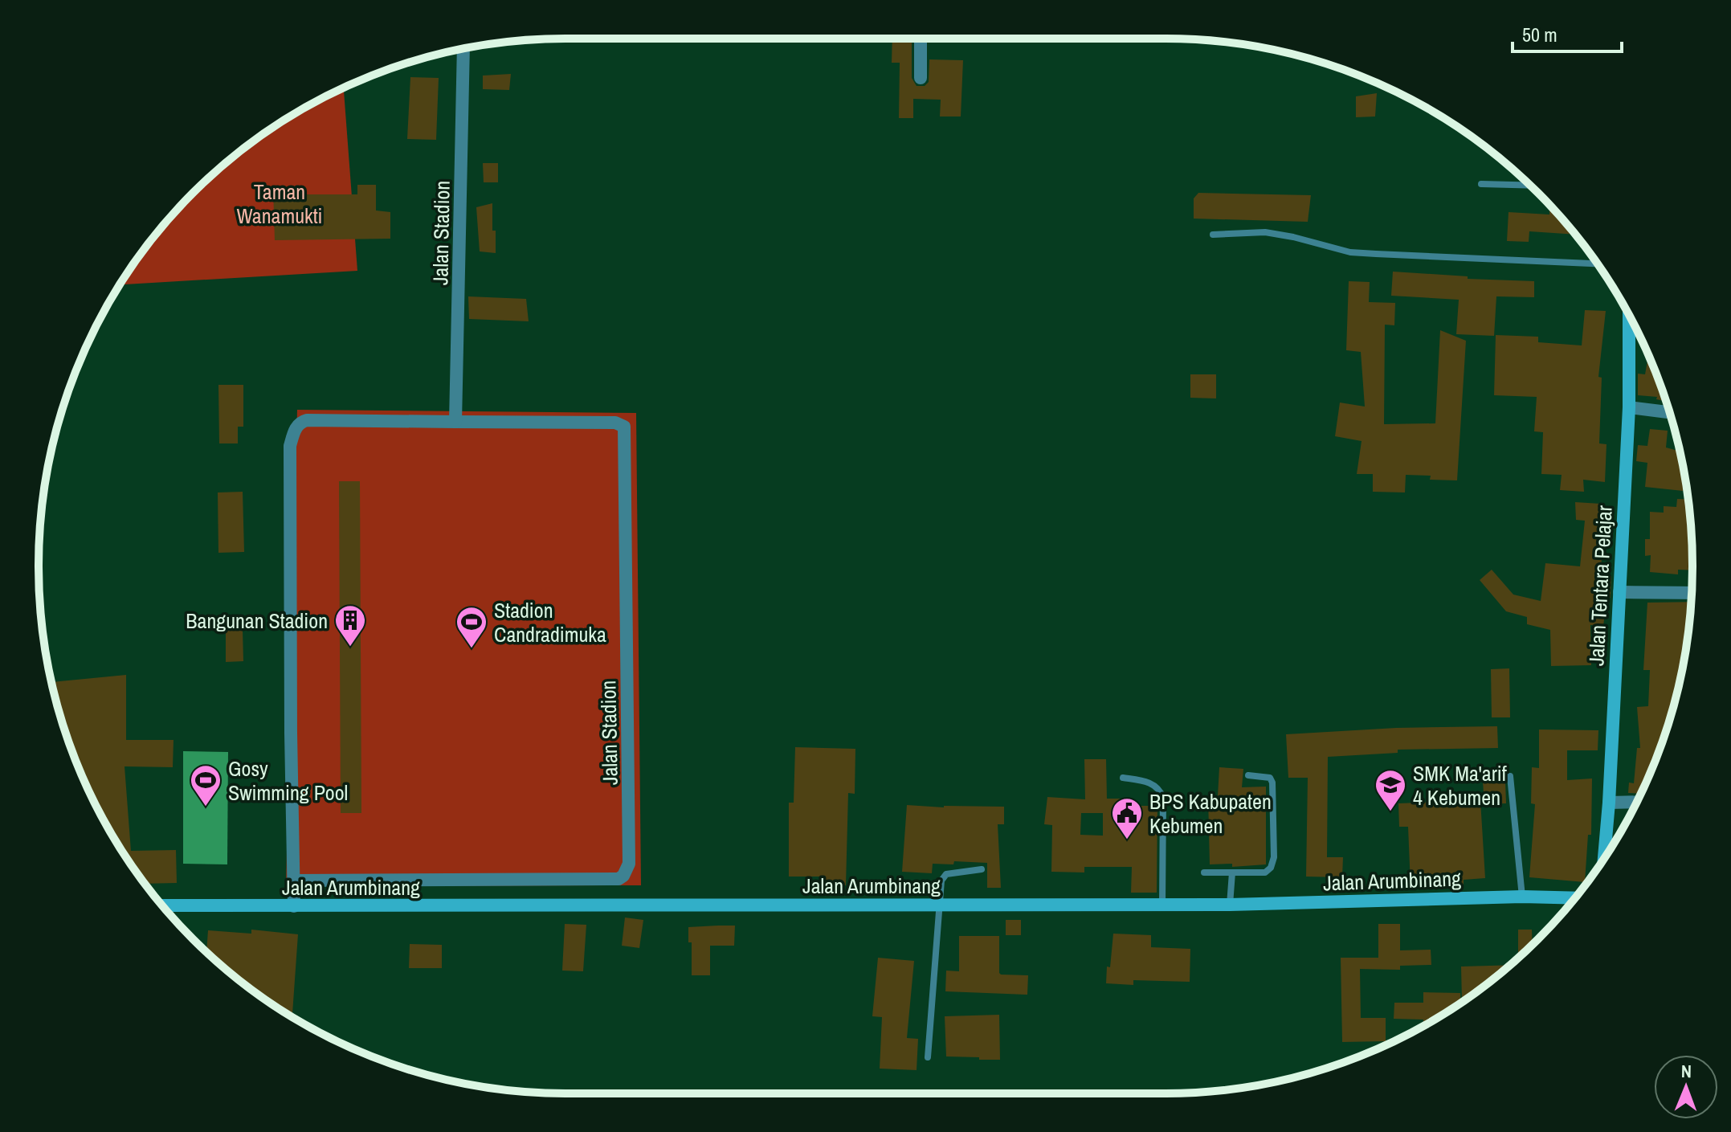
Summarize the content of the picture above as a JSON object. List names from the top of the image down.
{
  "streets": {
    "main road": ["Jalan Tentara Pelajar", "Jalan Arumbinang"],
    "street": ["Jalan Stadion"]
  },
  "crossings": [
    ["Jalan Stadion", "Jalan Arumbinang"]
  ],
  "parks": ["Taman Wanamukti"],
  "places": {
    "building": ["Bangunan Stadion"],
    "sports": ["Stadion Candradimuka", "Gosy Swimming Pool"],
    "school or university": ["SMK Ma'arif 4 Kebumen"],
    "public building": ["BPS Kabupaten Kebumen"]
  },
  "scale_bar": "50 m",
  "north": "top"
}
